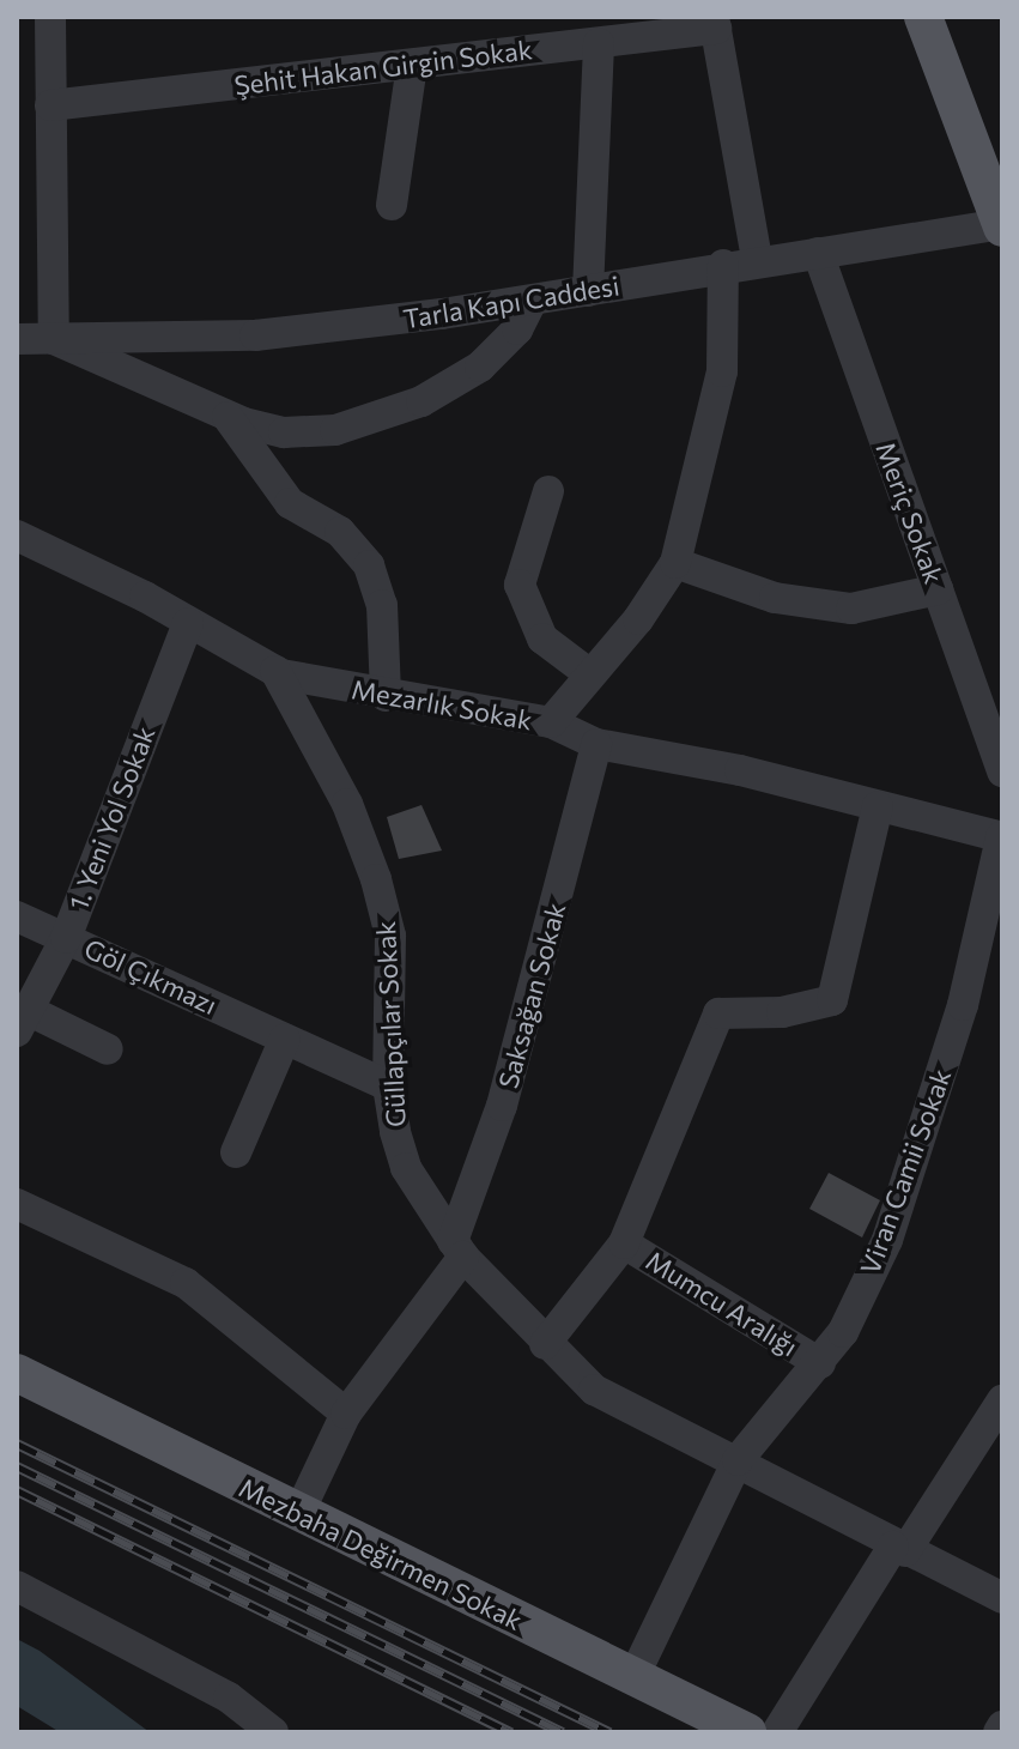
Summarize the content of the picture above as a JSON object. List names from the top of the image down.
{
  "streets": {
    "main road": ["Mezbaha Değirmen Sokak"],
    "street": [
      "Şehit Hakan Girgin Sokak",
      "Tarla Kapı Caddesi",
      "Meriç Sokak",
      "Mezarlık Sokak",
      "1. Yeni Yol Sokak",
      "Göl Çıkmazı",
      "Saksağan Sokak",
      "Güllapçılar Sokak",
      "Viran Camii Sokak",
      "Mumcu Aralığı"
    ]
  },
  "crossings": [
    ["Tarla Kapı Caddesi", "Meriç Sokak"],
    ["Mezarlık Sokak", "1. Yeni Yol Sokak"],
    ["Mezarlık Sokak", "Saksağan Sokak"],
    ["Mezarlık Sokak", "Güllapçılar Sokak"],
    ["Mezarlık Sokak", "Viran Camii Sokak"],
    ["1. Yeni Yol Sokak", "Göl Çıkmazı"],
    ["Göl Çıkmazı", "Güllapçılar Sokak"],
    ["Saksağan Sokak", "Güllapçılar Sokak"],
    ["Saksağan Sokak", "Mezbaha Değirmen Sokak"],
    ["Güllapçılar Sokak", "Viran Camii Sokak"],
    ["Viran Camii Sokak", "Mumcu Aralığı"],
    ["Viran Camii Sokak", "Mezbaha Değirmen Sokak"]
  ]
}
